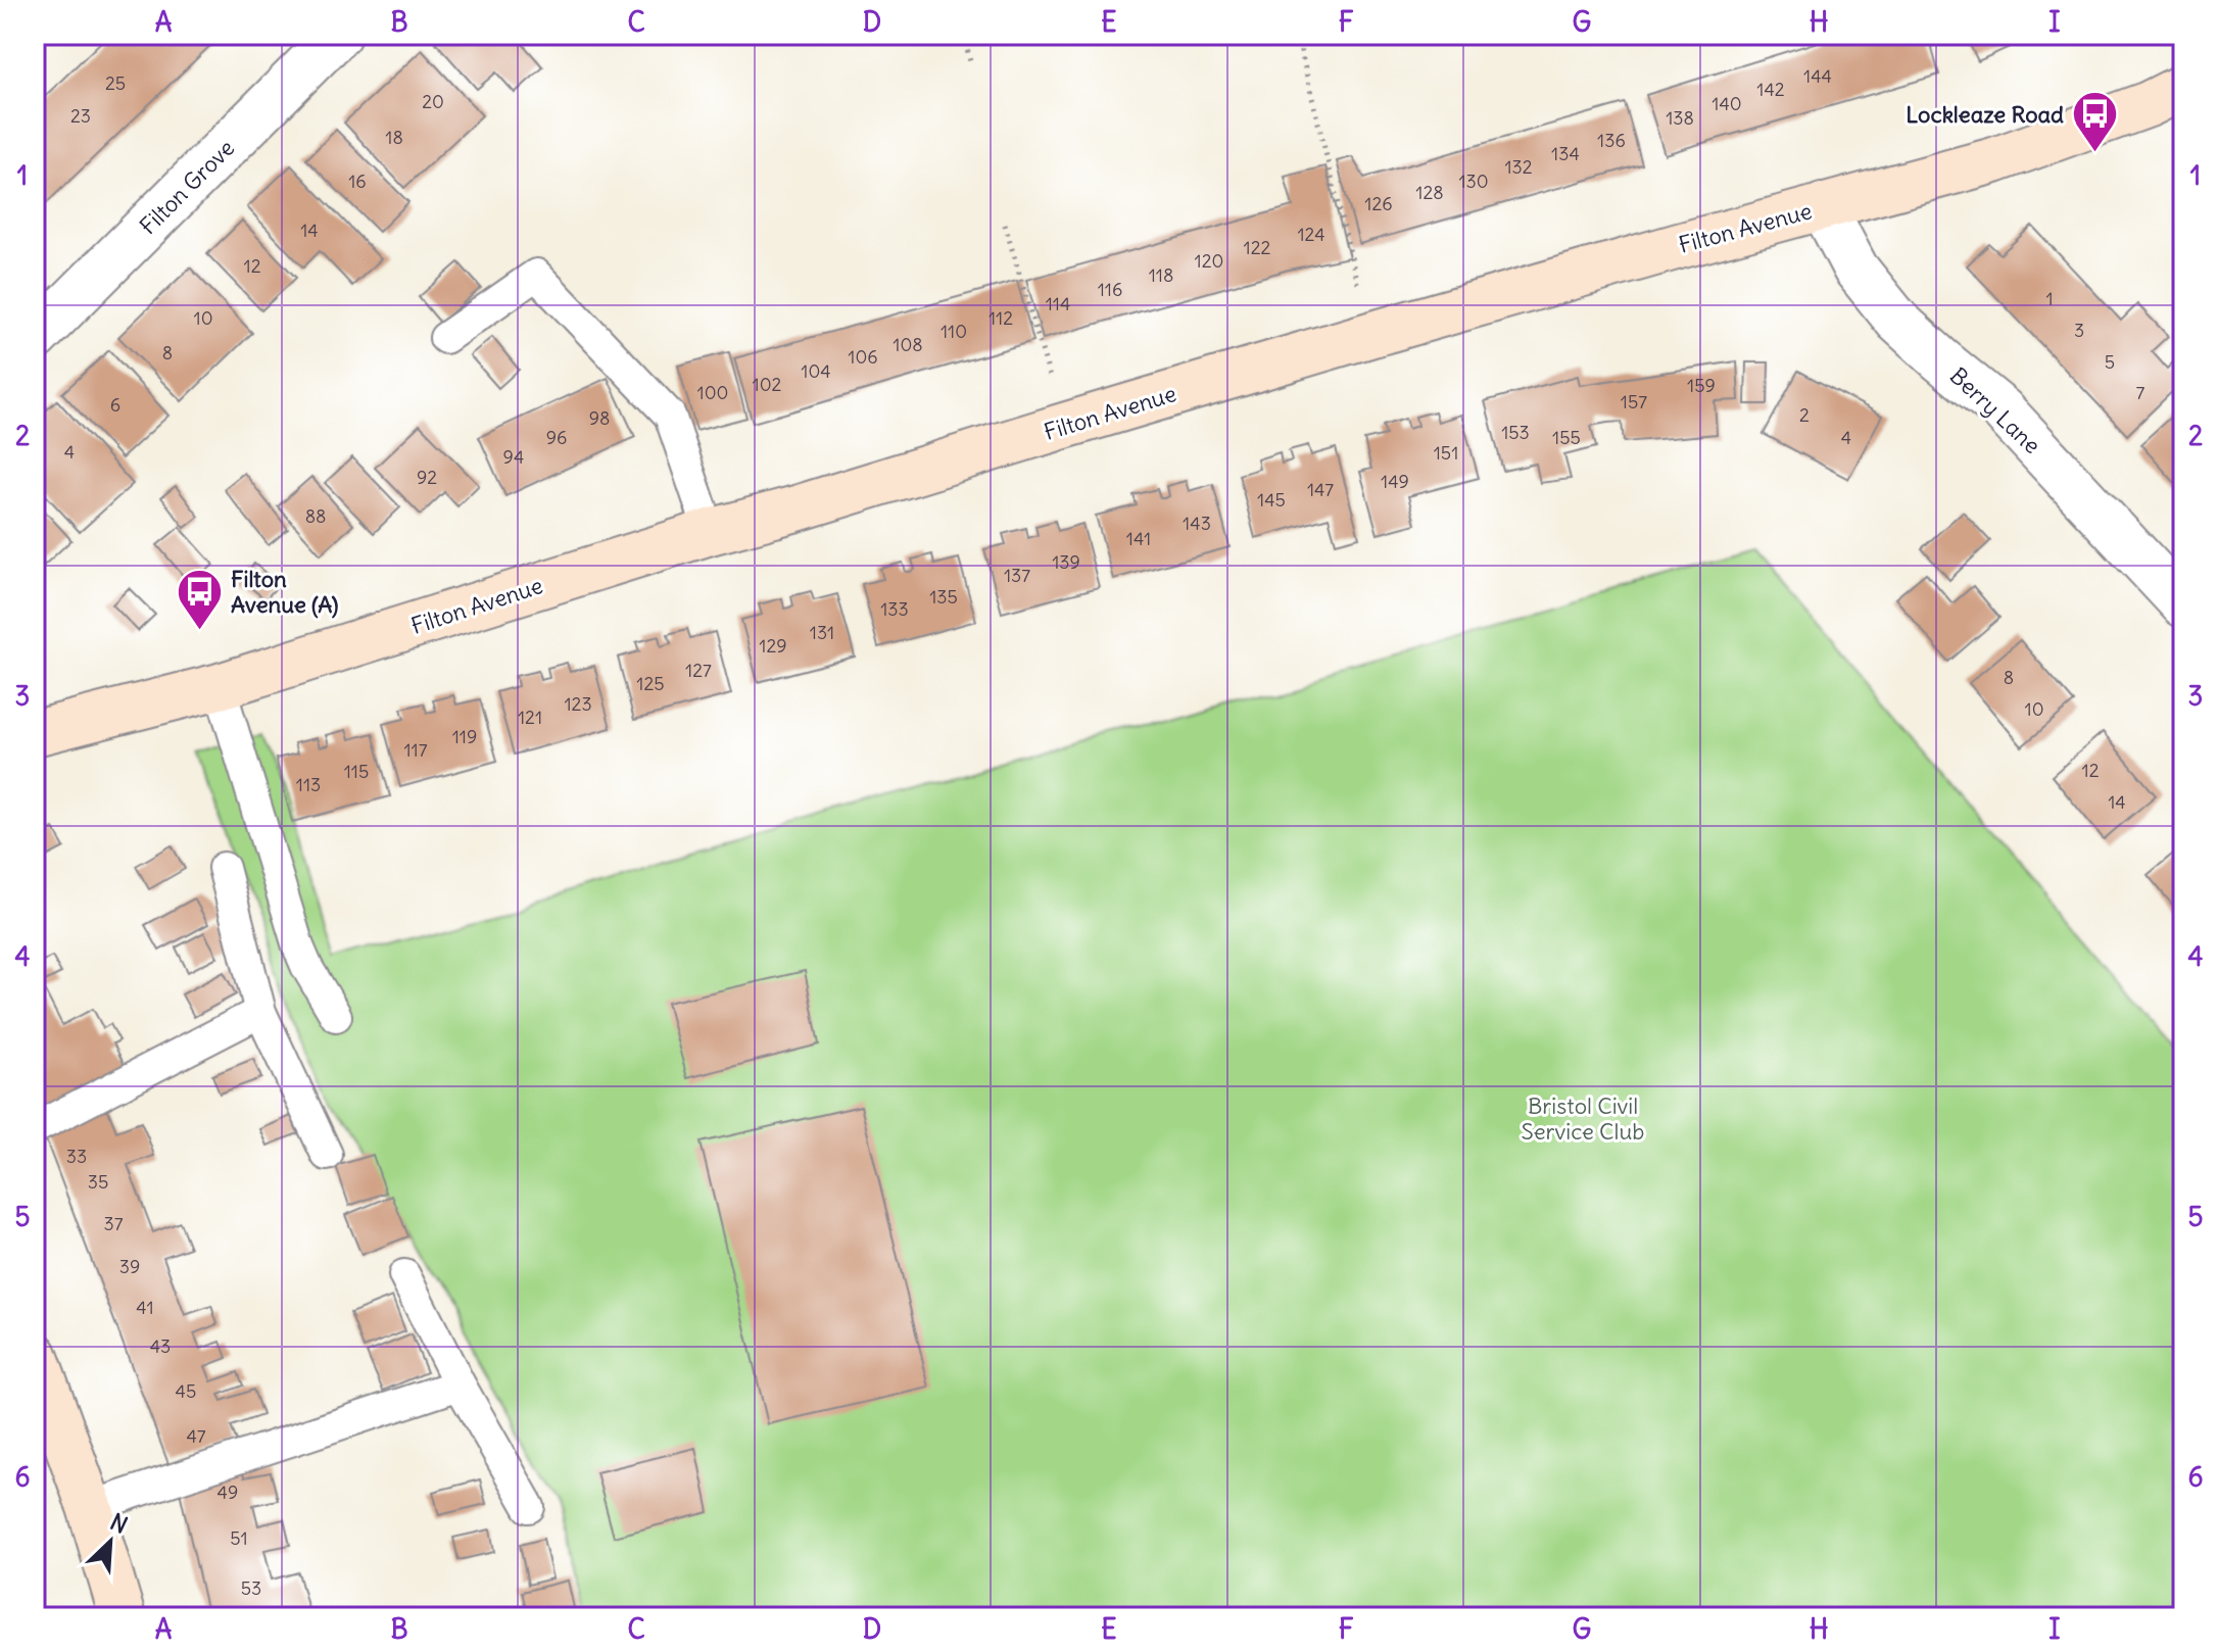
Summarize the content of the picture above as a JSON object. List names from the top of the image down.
{
  "streets": {
    "street": ["Filton Grove", "Filton Avenue", "Berry Lane"]
  },
  "crossings": [
    ["Filton Avenue", "Berry Lane"]
  ],
  "parks": ["Bristol Civil Service Club"],
  "places": {
    "bus stop": ["Lockleaze Road", "Filton Avenue (A)"]
  },
  "house_numbers": [
    "144",
    "25",
    "142",
    "20",
    "140",
    "23",
    "138",
    "18",
    "136",
    "134",
    "132",
    "16",
    "130",
    "128",
    "126",
    "14",
    "124",
    "122",
    "120",
    "12",
    "118",
    "116",
    "1",
    "114",
    "10",
    "112",
    "3",
    "110",
    "108",
    "8",
    "106",
    "5",
    "104",
    "102",
    "159",
    "100",
    "7",
    "157",
    "6",
    "2",
    "98",
    "153",
    "96",
    "155",
    "4",
    "4",
    "151",
    "94",
    "92",
    "149",
    "147",
    "145",
    "88",
    "143",
    "141",
    "139",
    "137",
    "135",
    "133",
    "131",
    "129",
    "127",
    "8",
    "125",
    "123",
    "10",
    "121",
    "119",
    "117",
    "12",
    "115",
    "113",
    "14",
    "33",
    "35",
    "37",
    "39",
    "41",
    "43",
    "45",
    "47",
    "49",
    "51",
    "53"
  ],
  "north": "top right",
  "grid": {
    "columns": [
      "A",
      "B",
      "C",
      "D",
      "E",
      "F",
      "G",
      "H",
      "I"
    ],
    "rows": [
      "1",
      "2",
      "3",
      "4",
      "5",
      "6"
    ]
  }
}
